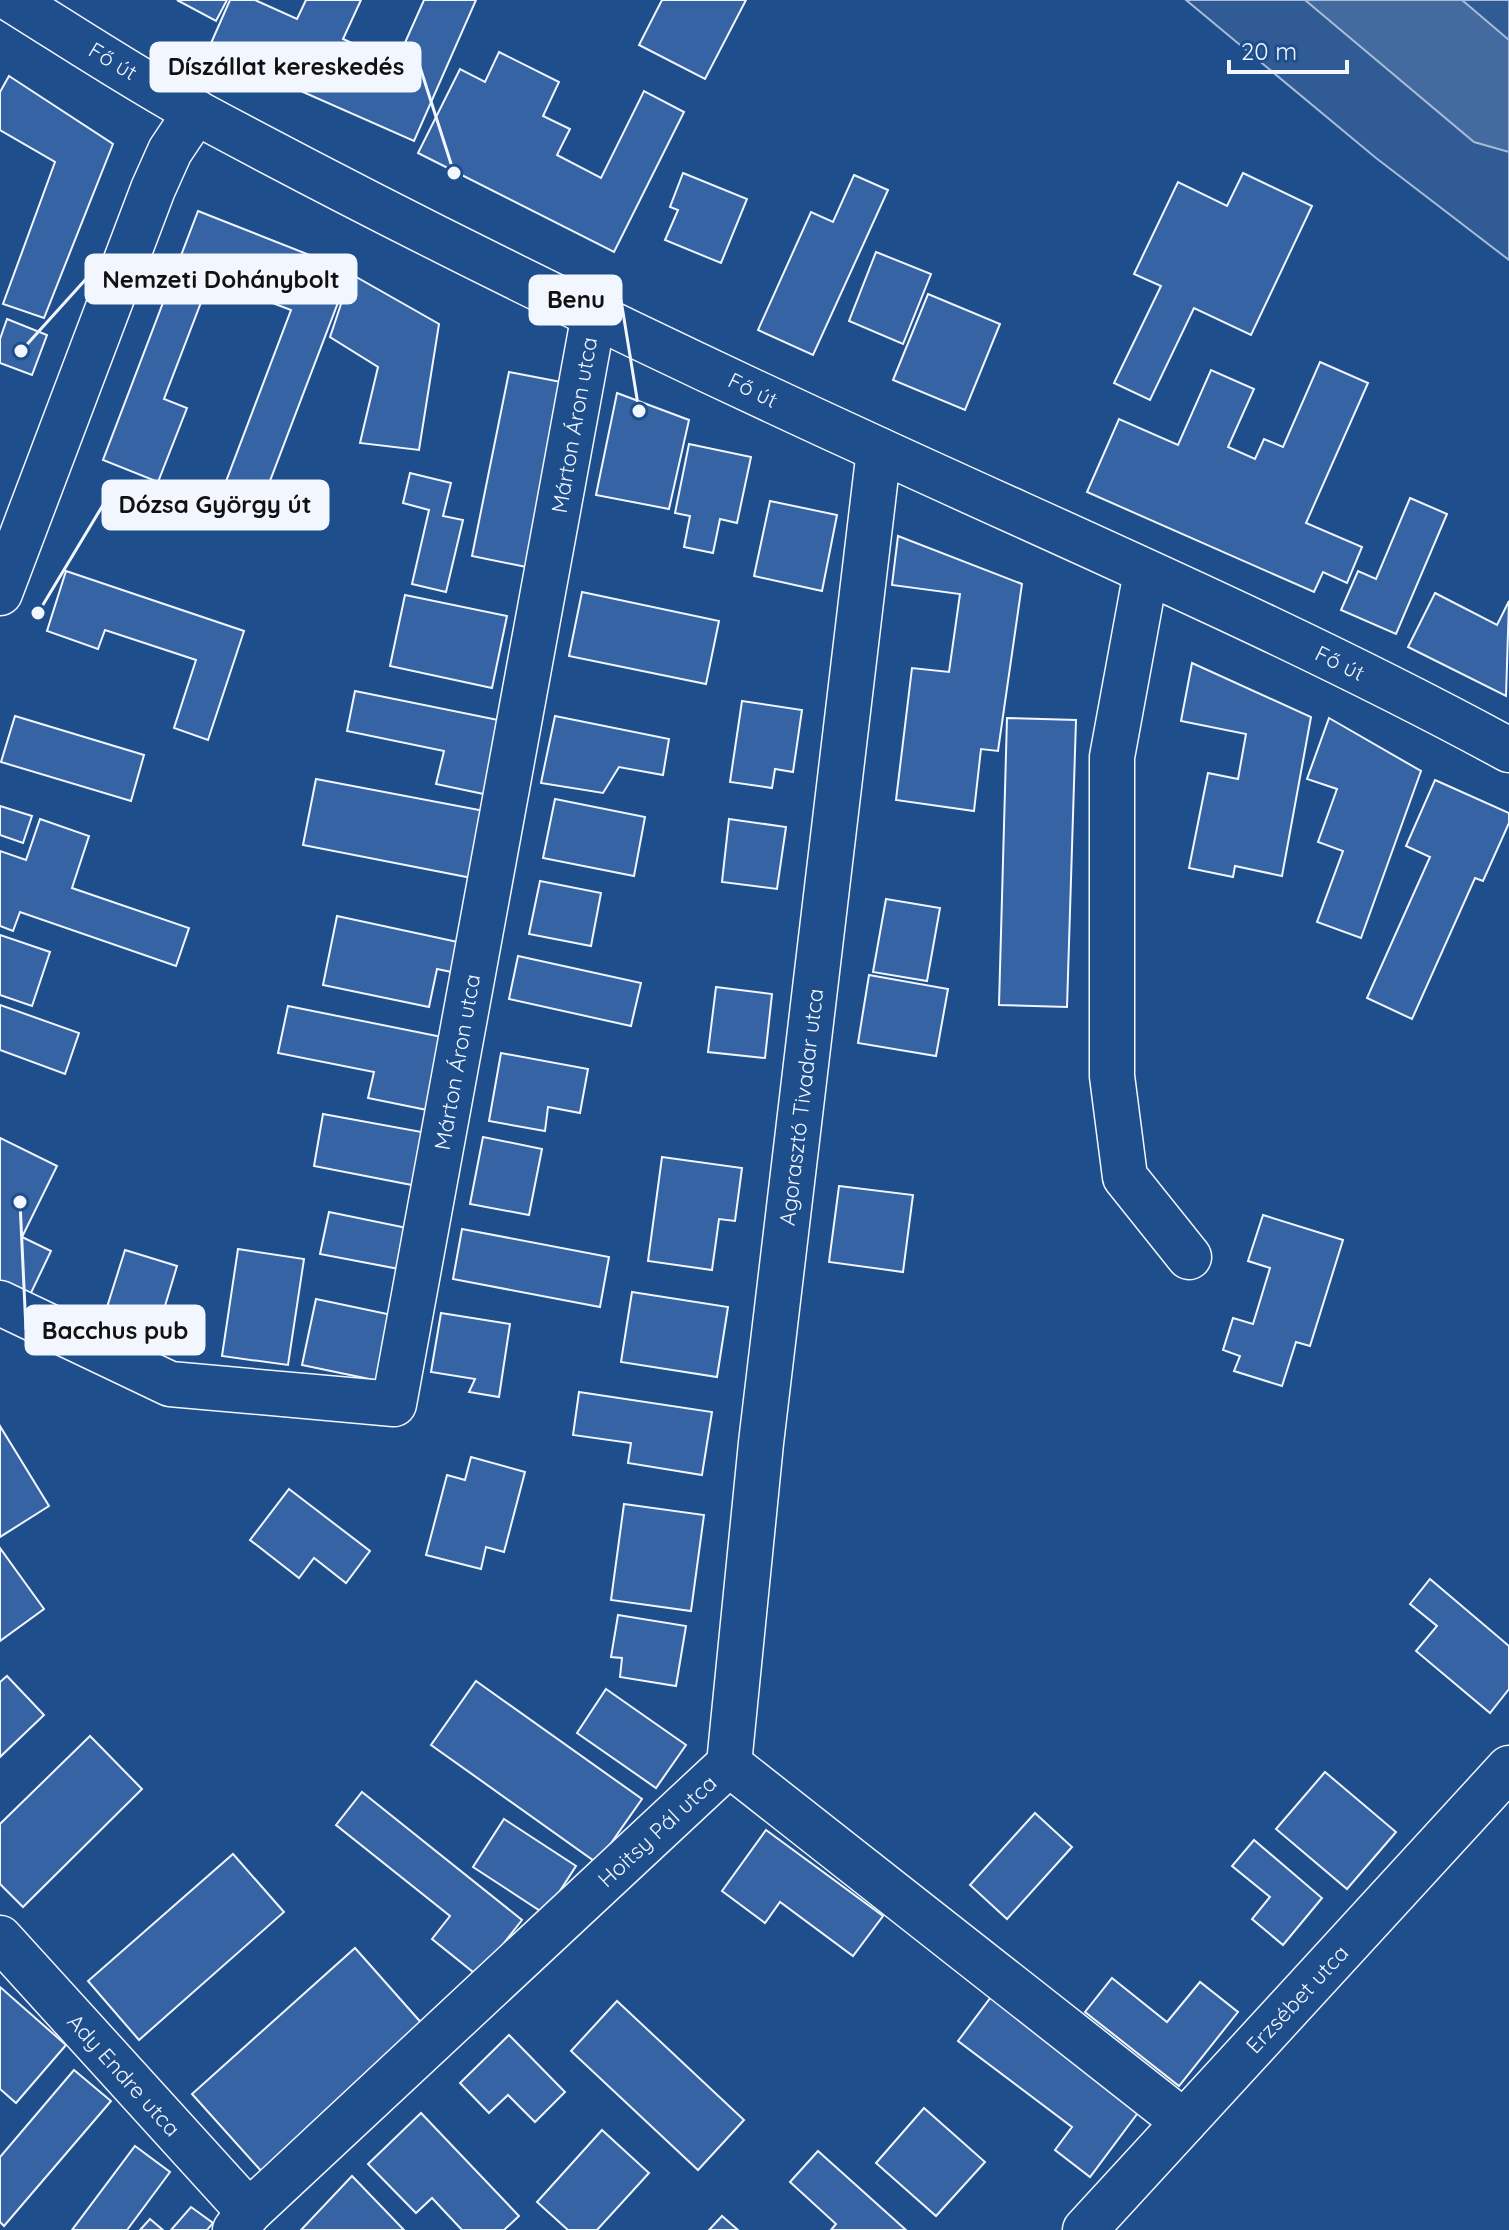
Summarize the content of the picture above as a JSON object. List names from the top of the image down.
{
  "streets": {
    "street": [
      "Fő út",
      "Márton Áron utca",
      "Agorasztó Tivadar utca",
      "Hoitsy Pál utca",
      "Erzsébet utca",
      "Ady Endre utca"
    ]
  },
  "crossings": [
    ["Fő út", "Márton Áron utca"],
    ["Fő út", "Agorasztó Tivadar utca"],
    ["Agorasztó Tivadar utca", "Hoitsy Pál utca"],
    ["Hoitsy Pál utca", "Erzsébet utca"],
    ["Hoitsy Pál utca", "Ady Endre utca"]
  ],
  "places": [
    "Díszállat kereskedés",
    "Nemzeti Dohánybolt",
    "Benu",
    "Dózsa György út",
    "Bacchus pub"
  ],
  "scale_bar": "20 m"
}
